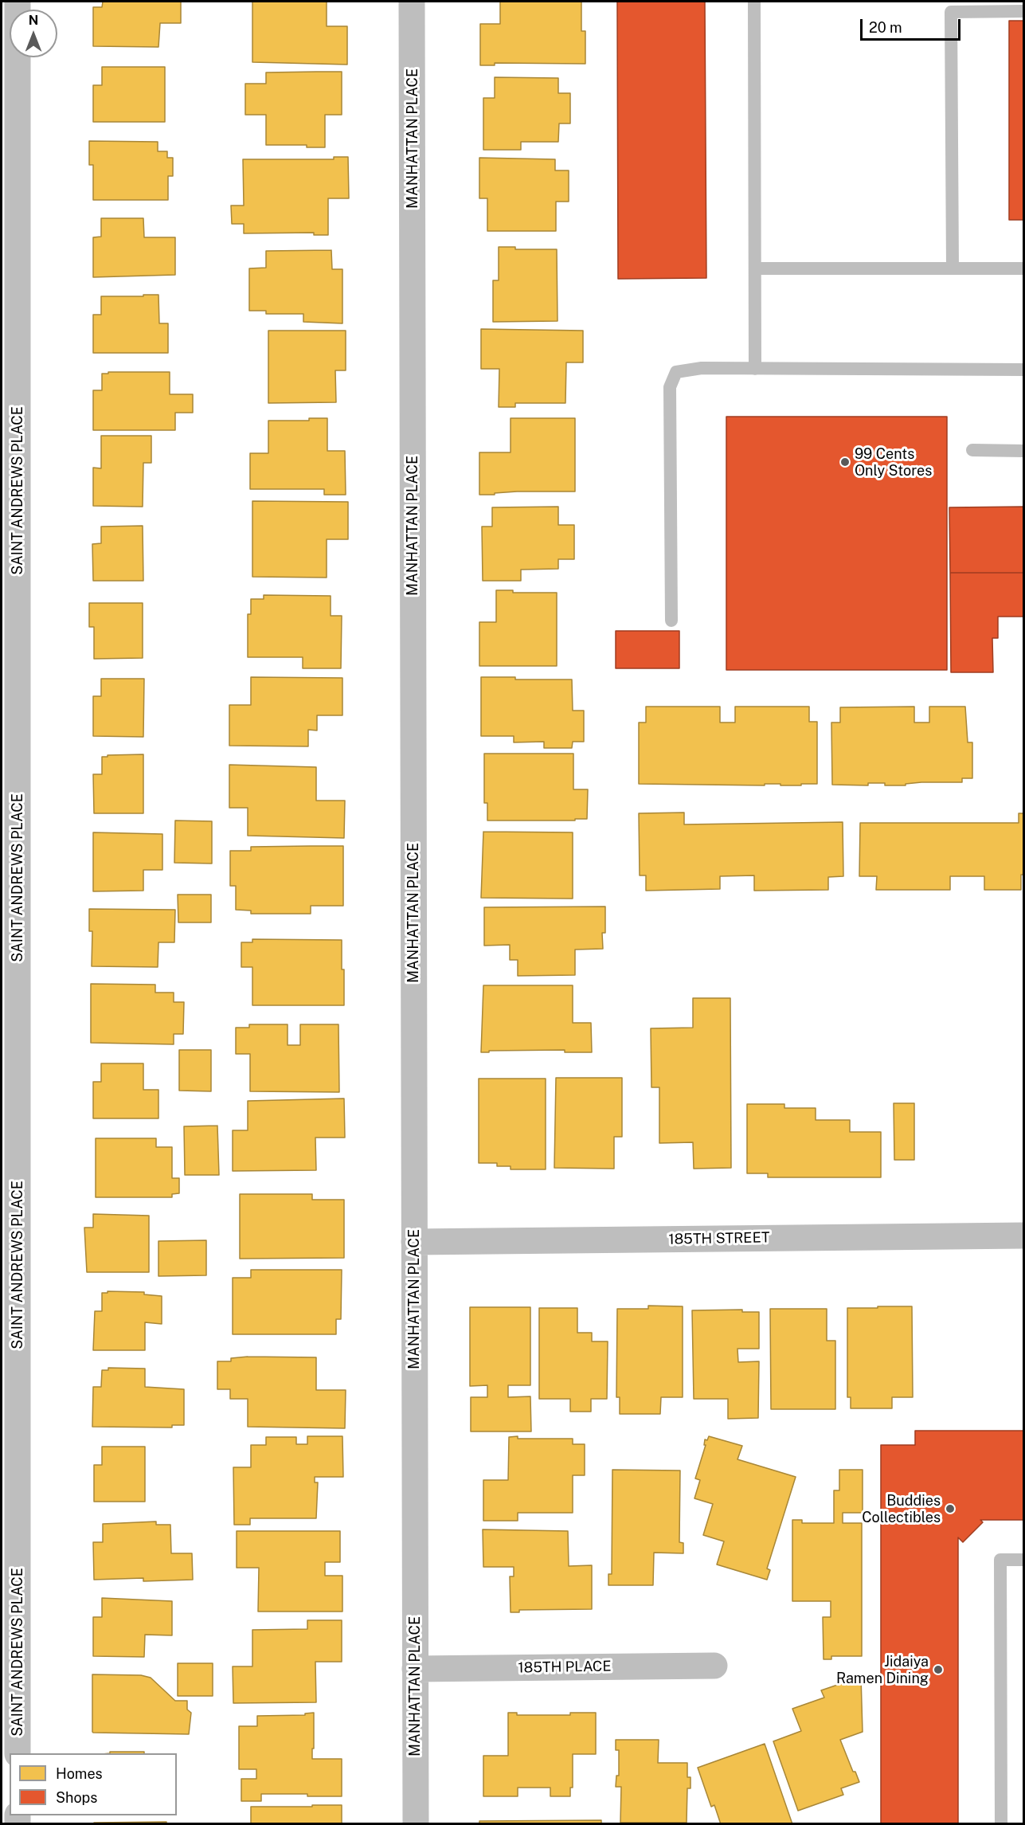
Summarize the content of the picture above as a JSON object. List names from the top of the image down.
{
  "streets": {
    "street": [
      "MANHATTAN PLACE",
      "SAINT ANDREWS PLACE",
      "185TH STREET",
      "185TH PLACE"
    ]
  },
  "crossings": [
    ["MANHATTAN PLACE", "185TH STREET"],
    ["MANHATTAN PLACE", "185TH PLACE"]
  ],
  "places": ["99 Cents Only Stores", "Buddies Collectibles", "Jidaiya Ramen Dining"],
  "legend": ["Homes", "Shops"],
  "scale_bar": "20 m",
  "north": "top"
}
